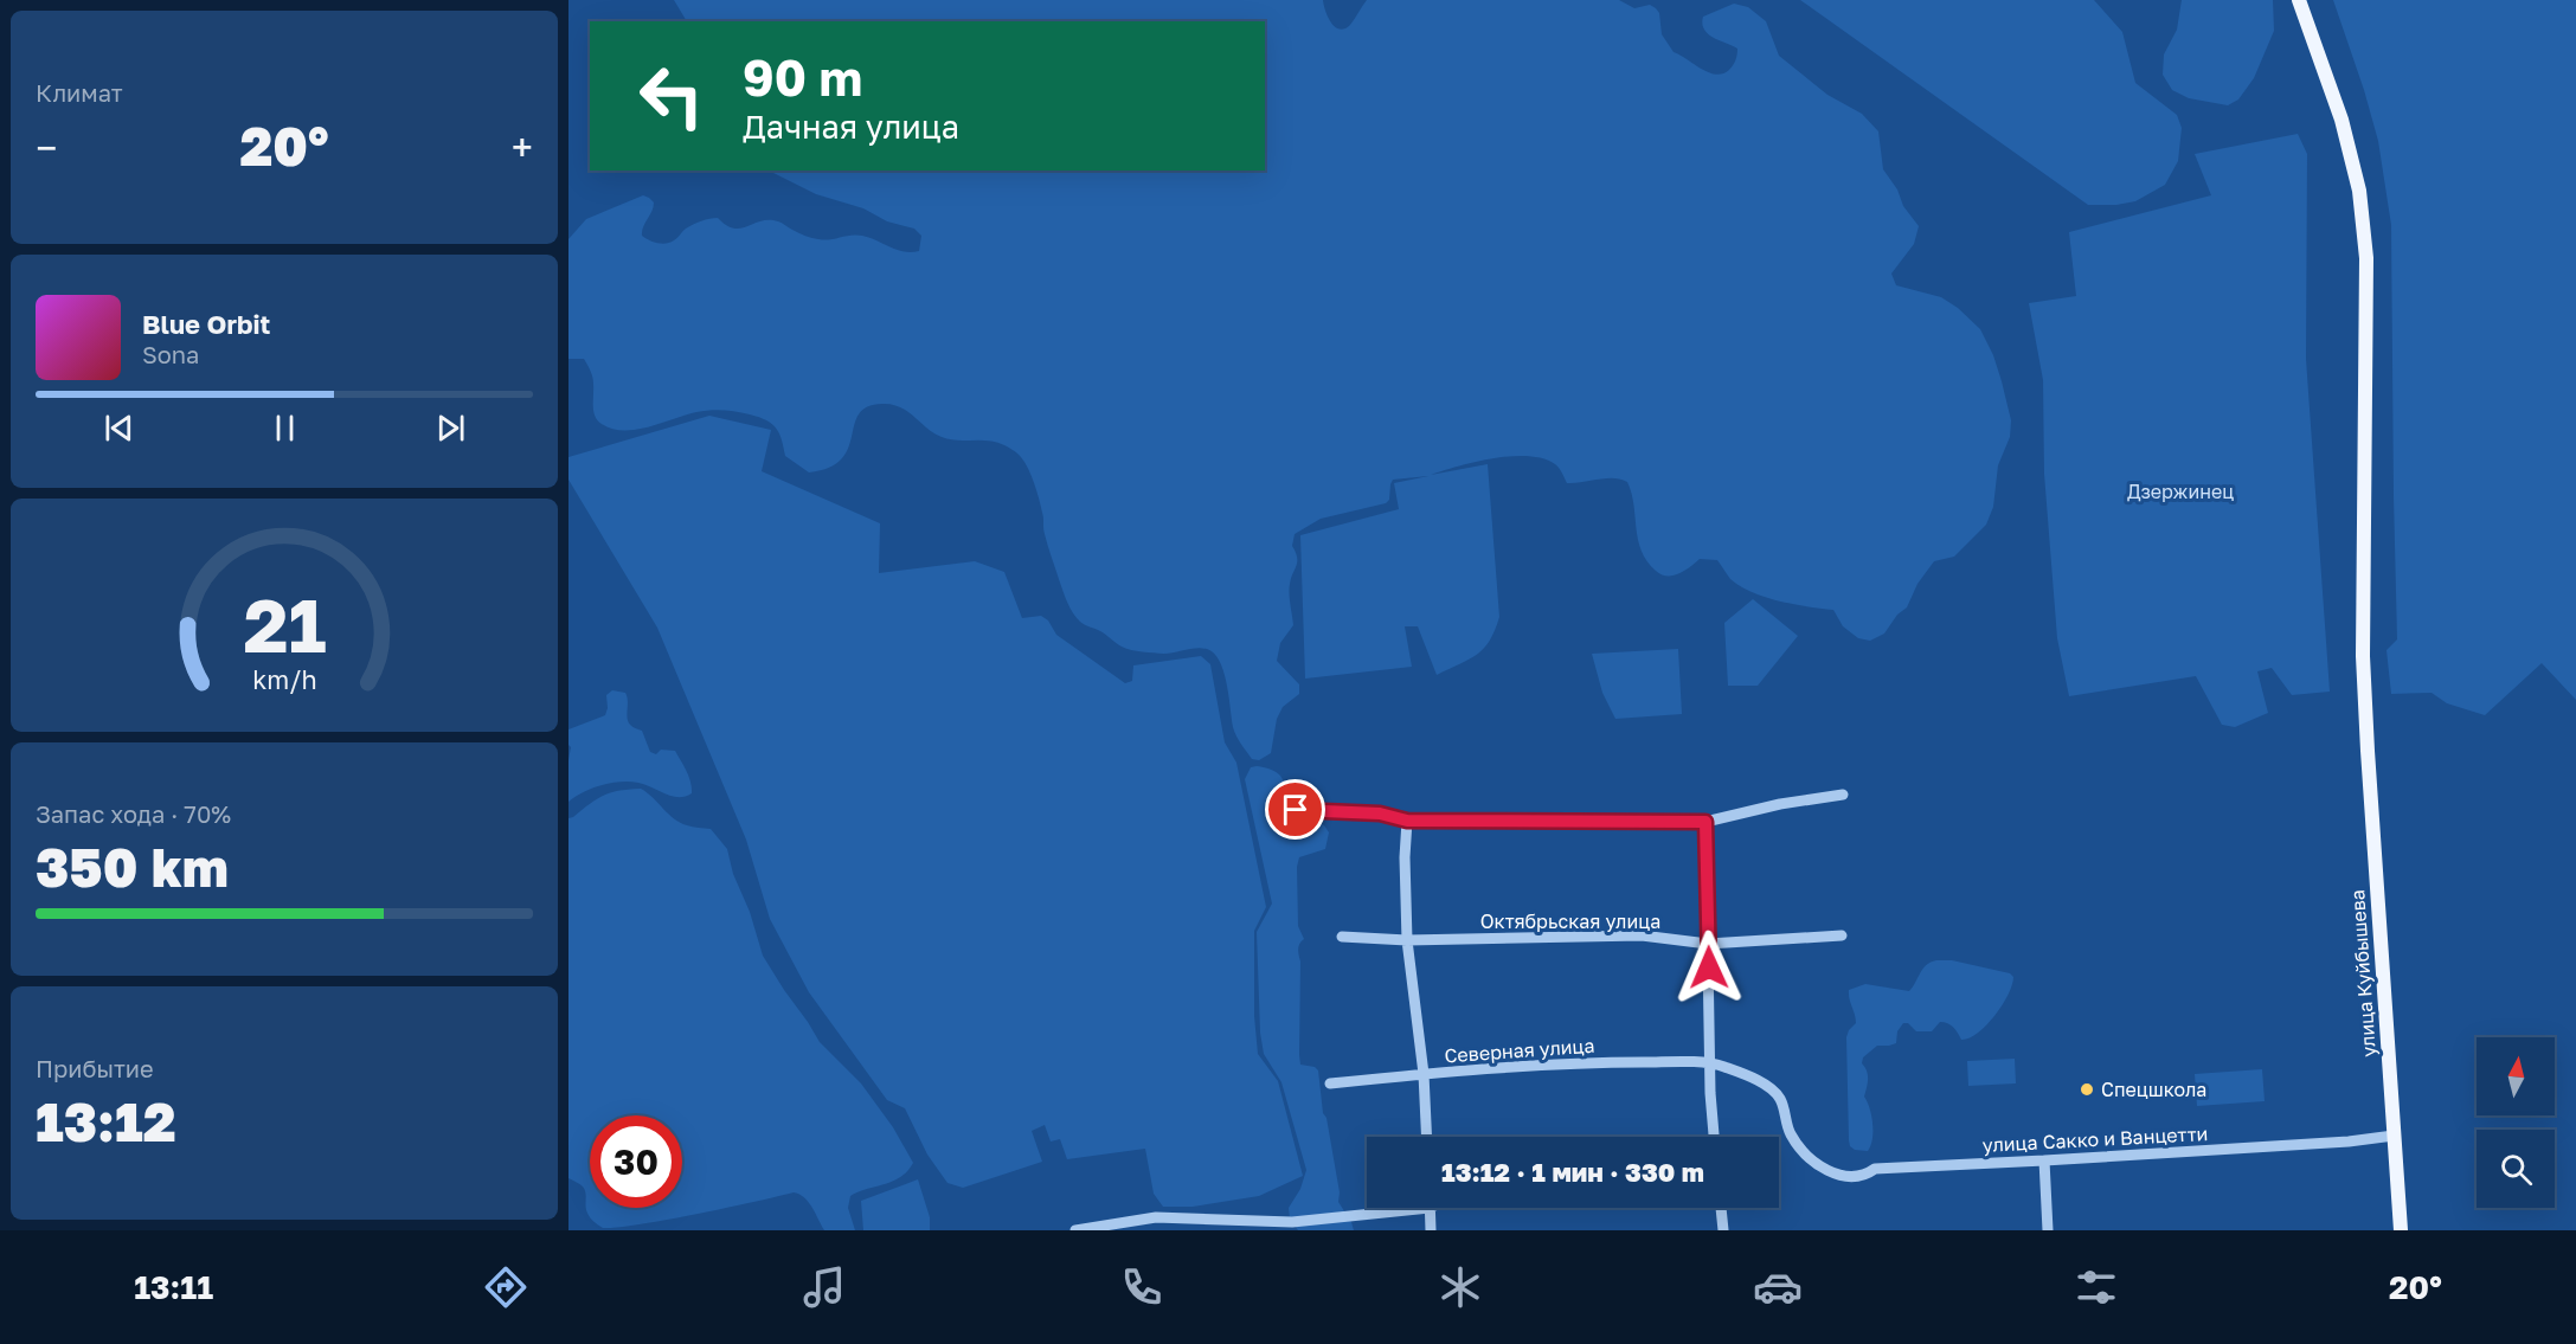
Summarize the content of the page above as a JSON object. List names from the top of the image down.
{
  "streets": {
    "main road": ["улица Куйбышева"],
    "street": ["Октябрьская улица", "Северная улица", "улица Сакко и Ванцетти"]
  },
  "crossings": [
    ["улица Куйбышева", "улица Сакко и Ванцетти"],
    ["Северная улица", "улица Сакко и Ванцетти"]
  ],
  "parks": ["Дзержинец"],
  "places": ["Спецшкола"],
  "north": "top",
  "page": {
    "tile": [
      "Климат",
      ["Запас хода · 70%", "350 km"],
      ["Прибытие", "13:12"]
    ],
    "turn": ["90 m", "Дачная улица"],
    "heat": ["−", "20°", "+"],
    "song": ["Blue Orbit", "Sona"],
    "limit": "30",
    "trip": "13:12 · 1 мин · 330 m",
    "tabs": ["13:11", "20°"],
    "gauge": ["21", "km/h"]
  }
}
